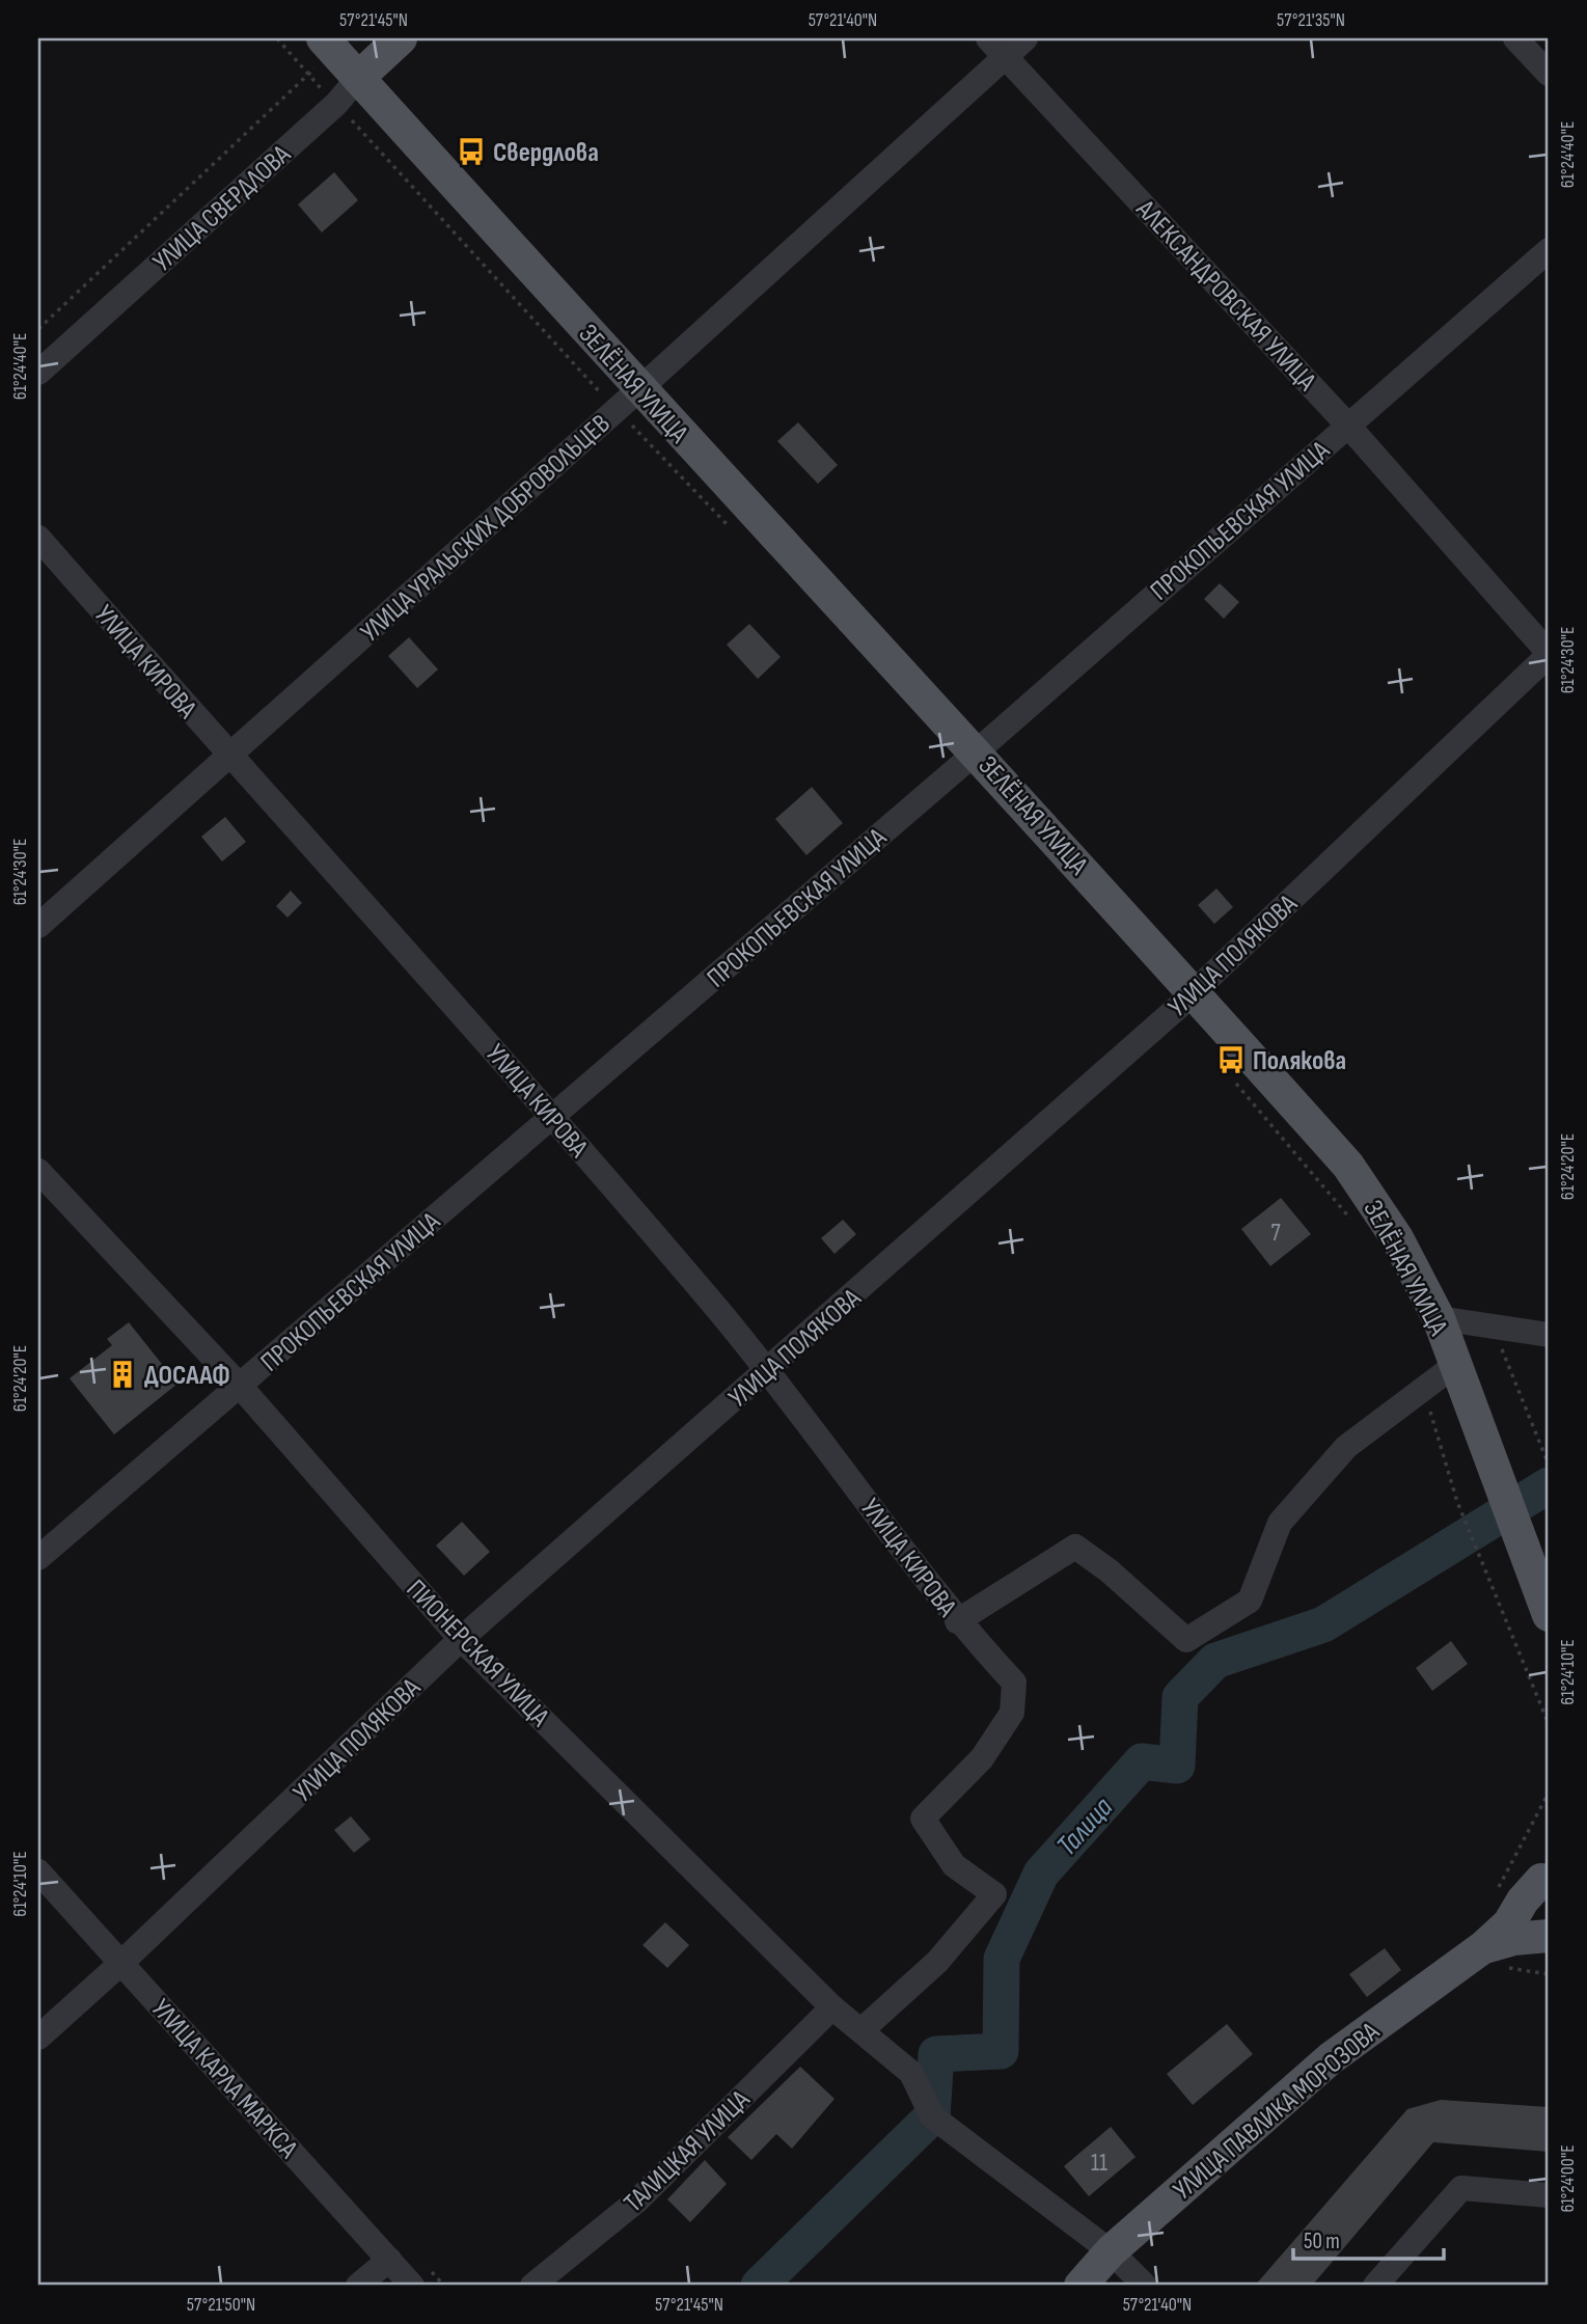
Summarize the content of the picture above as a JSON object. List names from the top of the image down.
{
  "streets": {
    "main road": ["УЛИЦА СВЕРДЛОВА", "ЗЕЛЁНАЯ УЛИЦА", "УЛИЦА ПАВЛИКА МОРОЗОВА"],
    "street": [
      "АЛЕКСАНДРОВСКАЯ УЛИЦА",
      "ПРОКОПЬЕВСКАЯ УЛИЦА",
      "УЛИЦА УРАЛЬСКИХ ДОБРОВОЛЬЦЕВ",
      "УЛИЦА КИРОВА",
      "УЛИЦА ПОЛЯКОВА",
      "ПИОНЕРСКАЯ УЛИЦА",
      "УЛИЦА КАРЛА МАРКСА",
      "ТАЛИЦКАЯ УЛИЦА"
    ]
  },
  "crossings": [
    ["УЛИЦА СВЕРДЛОВА", "ЗЕЛЁНАЯ УЛИЦА"],
    ["АЛЕКСАНДРОВСКАЯ УЛИЦА", "ПРОКОПЬЕВСКАЯ УЛИЦА"],
    ["АЛЕКСАНДРОВСКАЯ УЛИЦА", "УЛИЦА УРАЛЬСКИХ ДОБРОВОЛЬЦЕВ"],
    ["АЛЕКСАНДРОВСКАЯ УЛИЦА", "УЛИЦА ПОЛЯКОВА"],
    ["ЗЕЛЁНАЯ УЛИЦА", "ПРОКОПЬЕВСКАЯ УЛИЦА"],
    ["ЗЕЛЁНАЯ УЛИЦА", "УЛИЦА УРАЛЬСКИХ ДОБРОВОЛЬЦЕВ"],
    ["ЗЕЛЁНАЯ УЛИЦА", "УЛИЦА ПОЛЯКОВА"],
    ["ПРОКОПЬЕВСКАЯ УЛИЦА", "УЛИЦА КИРОВА"],
    ["ПРОКОПЬЕВСКАЯ УЛИЦА", "ПИОНЕРСКАЯ УЛИЦА"],
    ["УЛИЦА УРАЛЬСКИХ ДОБРОВОЛЬЦЕВ", "УЛИЦА КИРОВА"],
    ["УЛИЦА КИРОВА", "УЛИЦА ПОЛЯКОВА"],
    ["УЛИЦА КИРОВА", "ПИОНЕРСКАЯ УЛИЦА"],
    ["УЛИЦА ПОЛЯКОВА", "ПИОНЕРСКАЯ УЛИЦА"],
    ["УЛИЦА ПОЛЯКОВА", "УЛИЦА КАРЛА МАРКСА"],
    ["ПИОНЕРСКАЯ УЛИЦА", "УЛИЦА ПАВЛИКА МОРОЗОВА"],
    ["ПИОНЕРСКАЯ УЛИЦА", "ТАЛИЦКАЯ УЛИЦА"]
  ],
  "water": ["Талица"],
  "places": {
    "bus stop": ["Свердлова", "Полякова"],
    "building": ["ДОСААФ"]
  },
  "house_numbers": ["7", "11"],
  "scale_bar": "50 m",
  "coordinates": [
    "57°21'45\"N",
    "57°21'40\"N",
    "57°21'35\"N",
    "61°24'40\"E",
    "61°24'30\"E",
    "61°24'20\"E",
    "61°24'10\"E",
    "61°24'00\"E",
    "57°21'50\"N"
  ]
}
